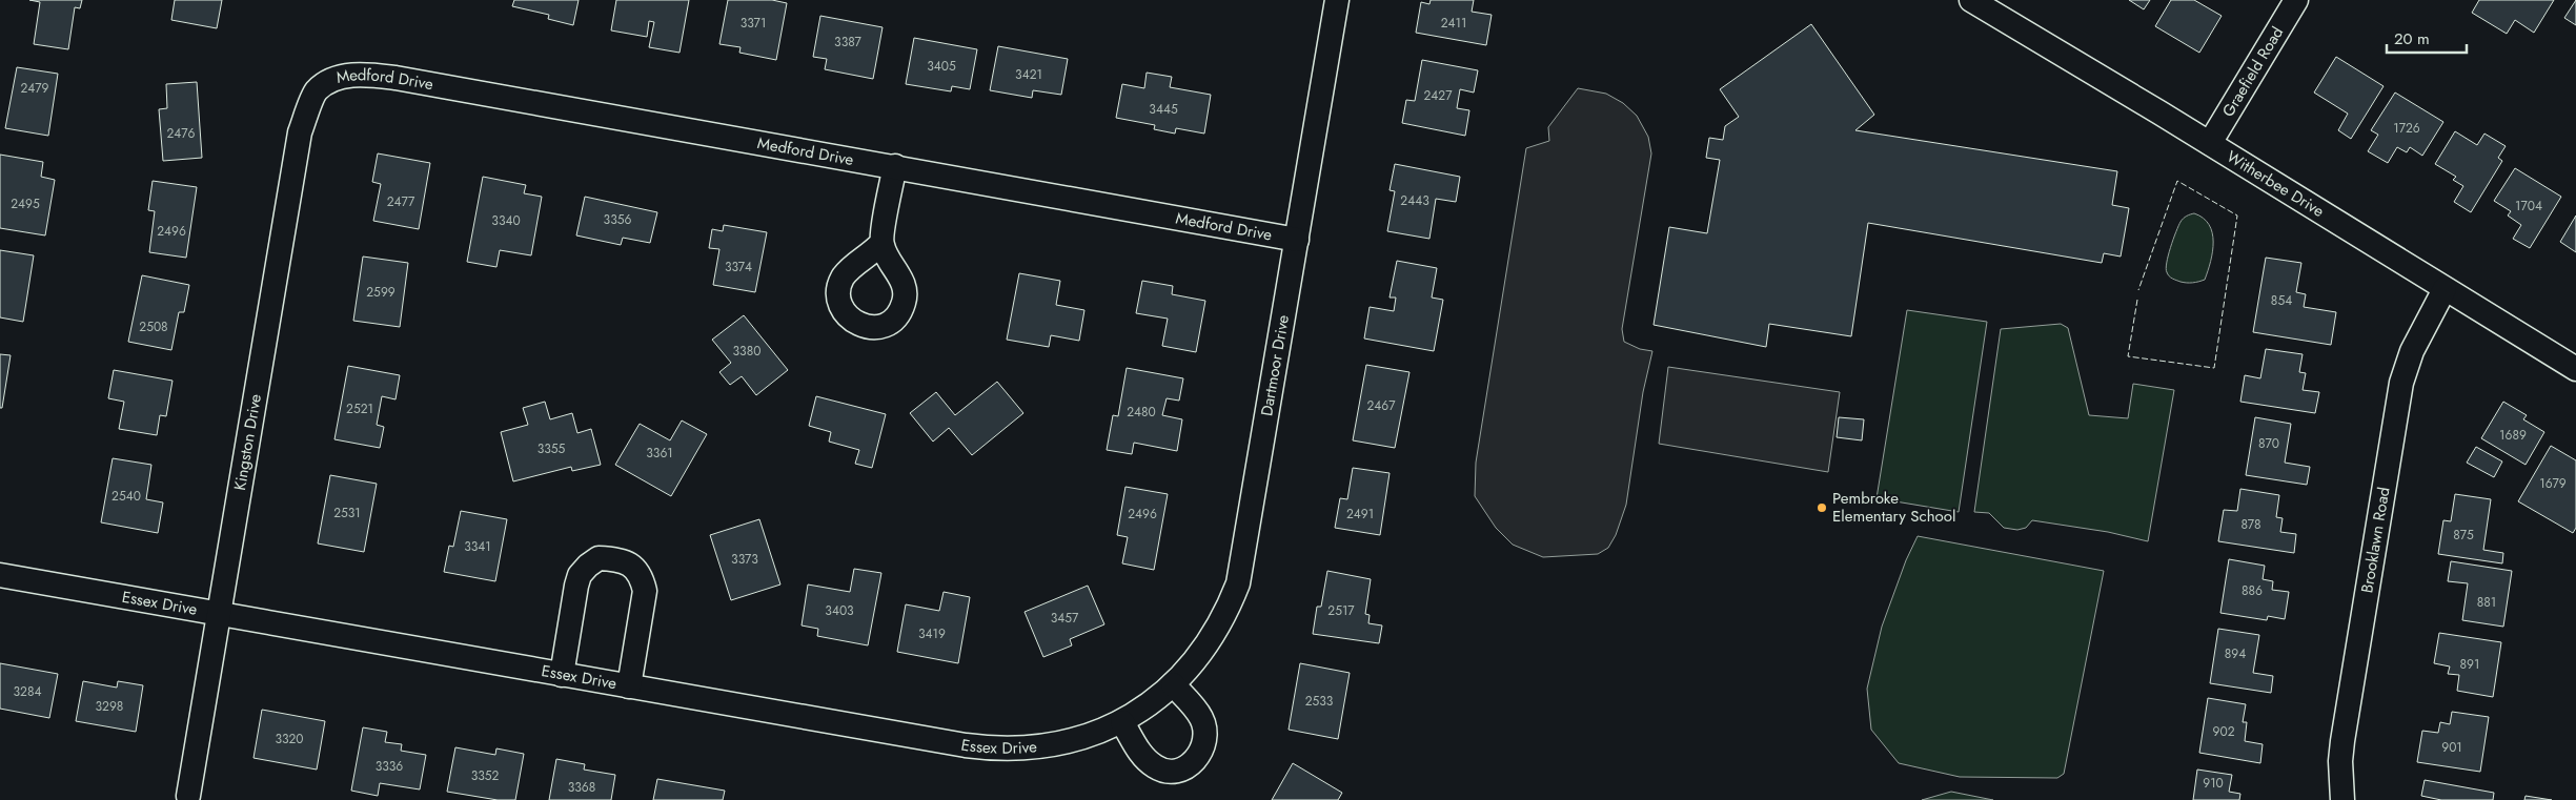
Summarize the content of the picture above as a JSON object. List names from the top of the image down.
{
  "streets": {
    "street": [
      "Graefield Road",
      "Medford Drive",
      "Witherbee Drive",
      "Dartmoor Drive",
      "Kingston Drive",
      "Brooklawn Road",
      "Essex Drive"
    ]
  },
  "crossings": [
    ["Graefield Road", "Witherbee Drive"],
    ["Medford Drive", "Dartmoor Drive"],
    ["Medford Drive", "Kingston Drive"],
    ["Witherbee Drive", "Brooklawn Road"],
    ["Dartmoor Drive", "Essex Drive"],
    ["Kingston Drive", "Essex Drive"]
  ],
  "places": ["Pembroke Elementary School"],
  "house_numbers": [
    "3371",
    "2411",
    "3387",
    "3405",
    "3421",
    "2479",
    "2427",
    "3445",
    "1726",
    "2476",
    "2443",
    "2477",
    "2495",
    "1704",
    "3356",
    "3340",
    "2496",
    "3374",
    "2599",
    "854",
    "2508",
    "3380",
    "2467",
    "2521",
    "2480",
    "1689",
    "870",
    "3355",
    "3361",
    "1679",
    "2540",
    "2531",
    "2496",
    "2491",
    "878",
    "875",
    "3341",
    "3373",
    "886",
    "881",
    "3403",
    "2517",
    "3457",
    "3419",
    "894",
    "891",
    "3284",
    "2533",
    "3298",
    "902",
    "3320",
    "901",
    "3336",
    "3352",
    "910",
    "3368"
  ],
  "scale_bar": "20 m"
}
